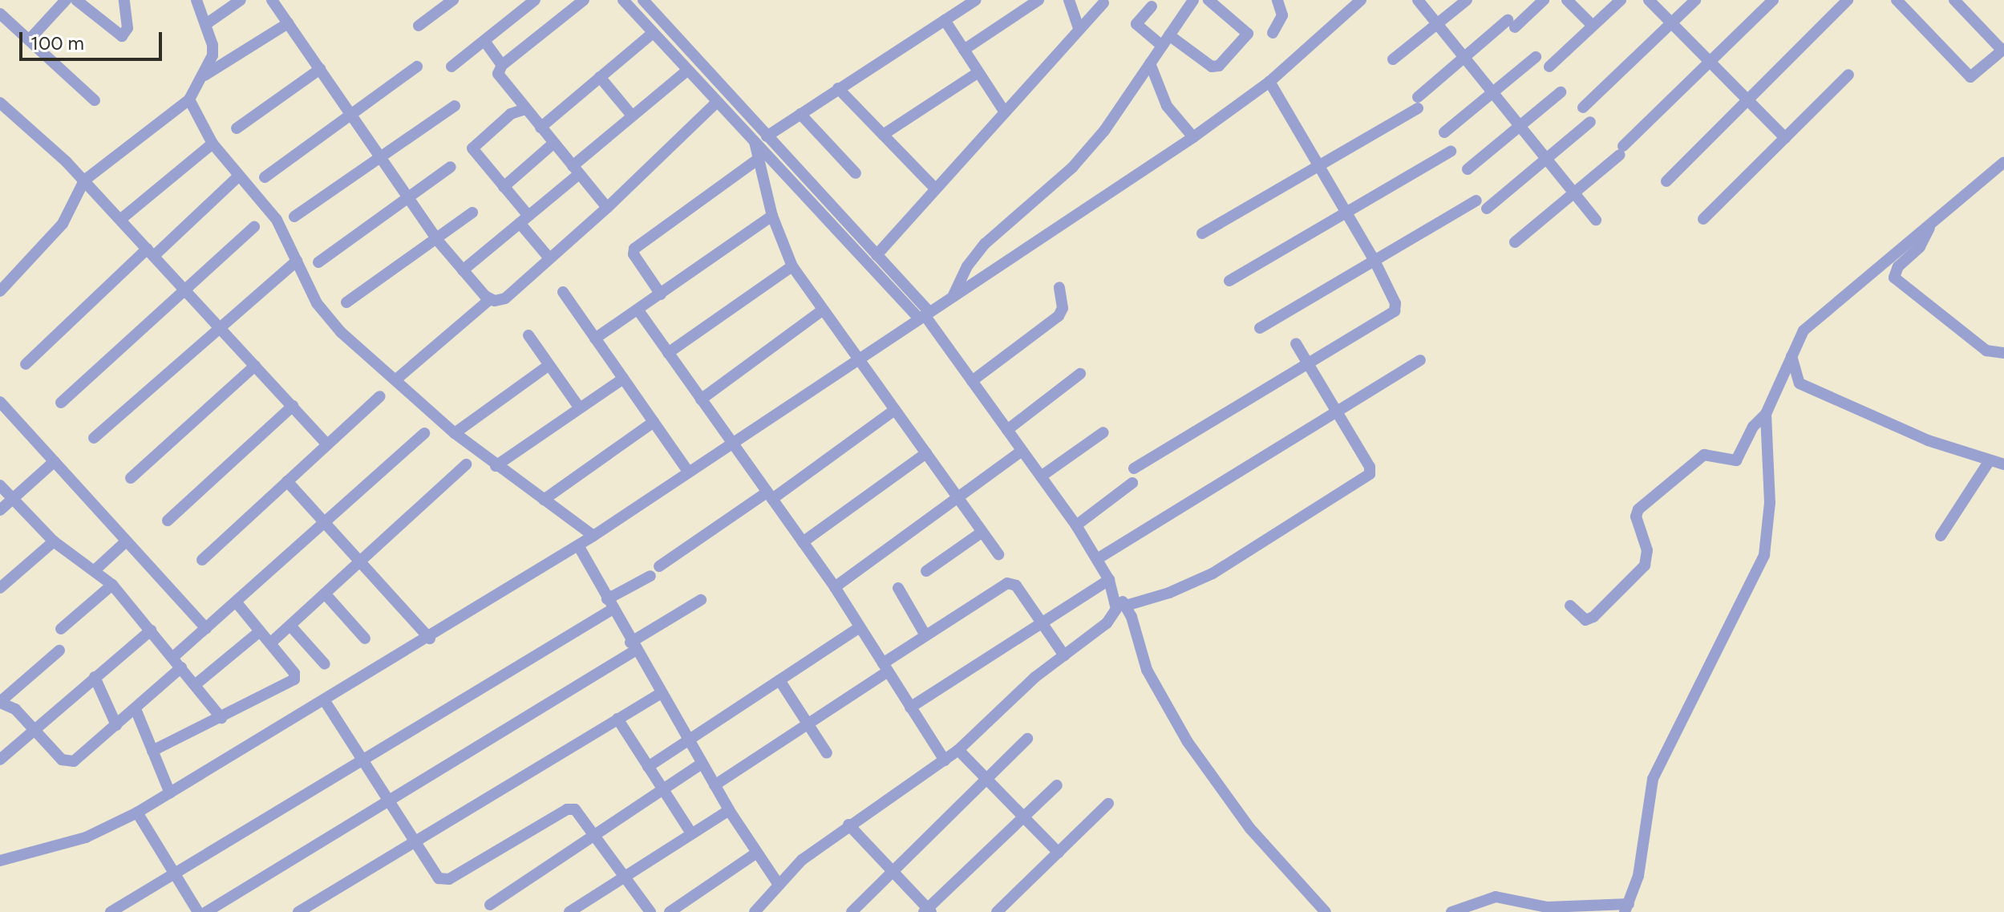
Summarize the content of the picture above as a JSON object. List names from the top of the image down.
{
  "scale_bar": "100 m"
}
